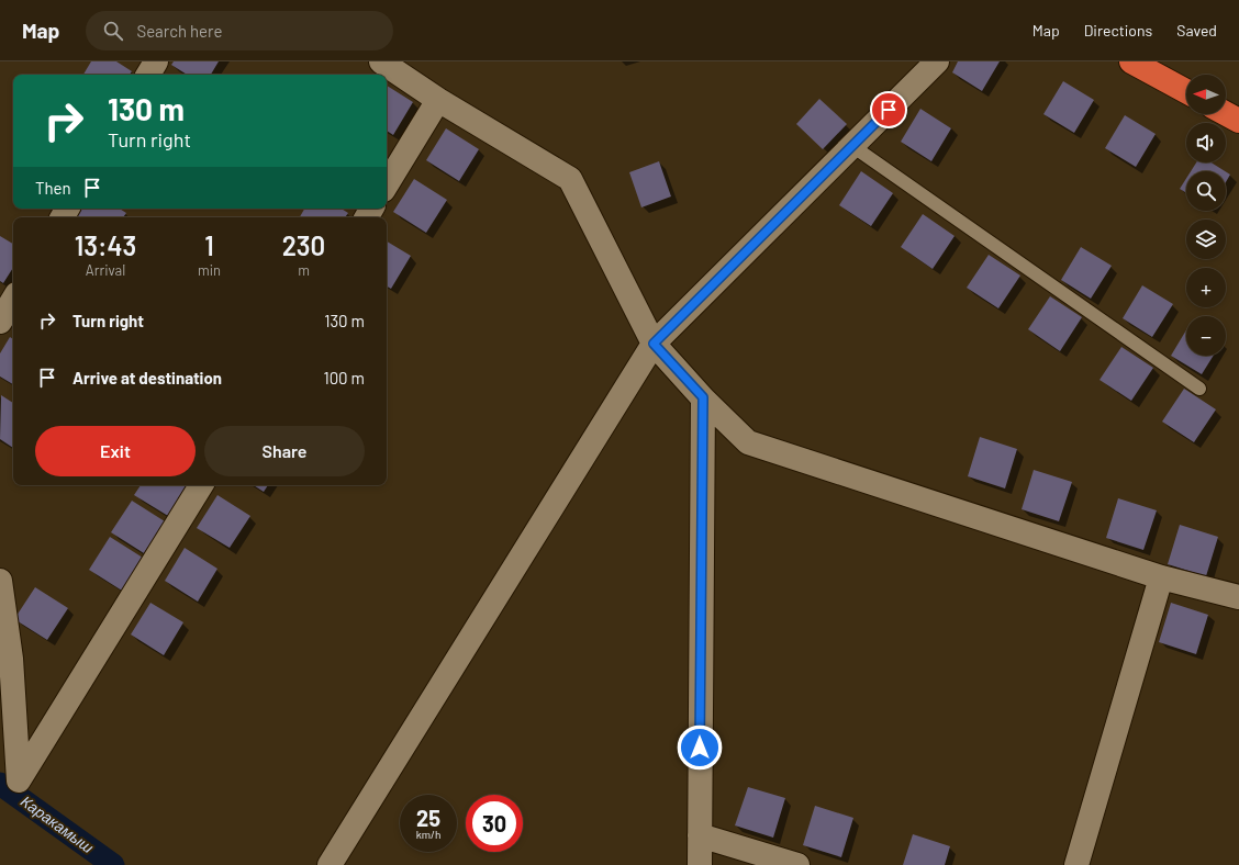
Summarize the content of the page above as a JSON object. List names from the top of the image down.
{
  "water": ["Каракамыш"],
  "north": "left",
  "page": {
    "header": "Map",
    "search": "Search here",
    "nav": ["Map", "Directions", "Saved"],
    "map_buttons": ["+", "−"],
    "turn": ["130 m", "Turn right"],
    "then": "Then",
    "eta": [
      "13:43",
      "Arrival",
      "1",
      "min",
      "230",
      "m"
    ],
    "list": [
      {
        "name": "Turn right",
        "value": "130 m"
      },
      {
        "name": "Arrive at destination",
        "value": "100 m"
      }
    ],
    "buttons": ["Exit", "Share"],
    "speed": "25 km/h",
    "limit": "30"
  }
}
